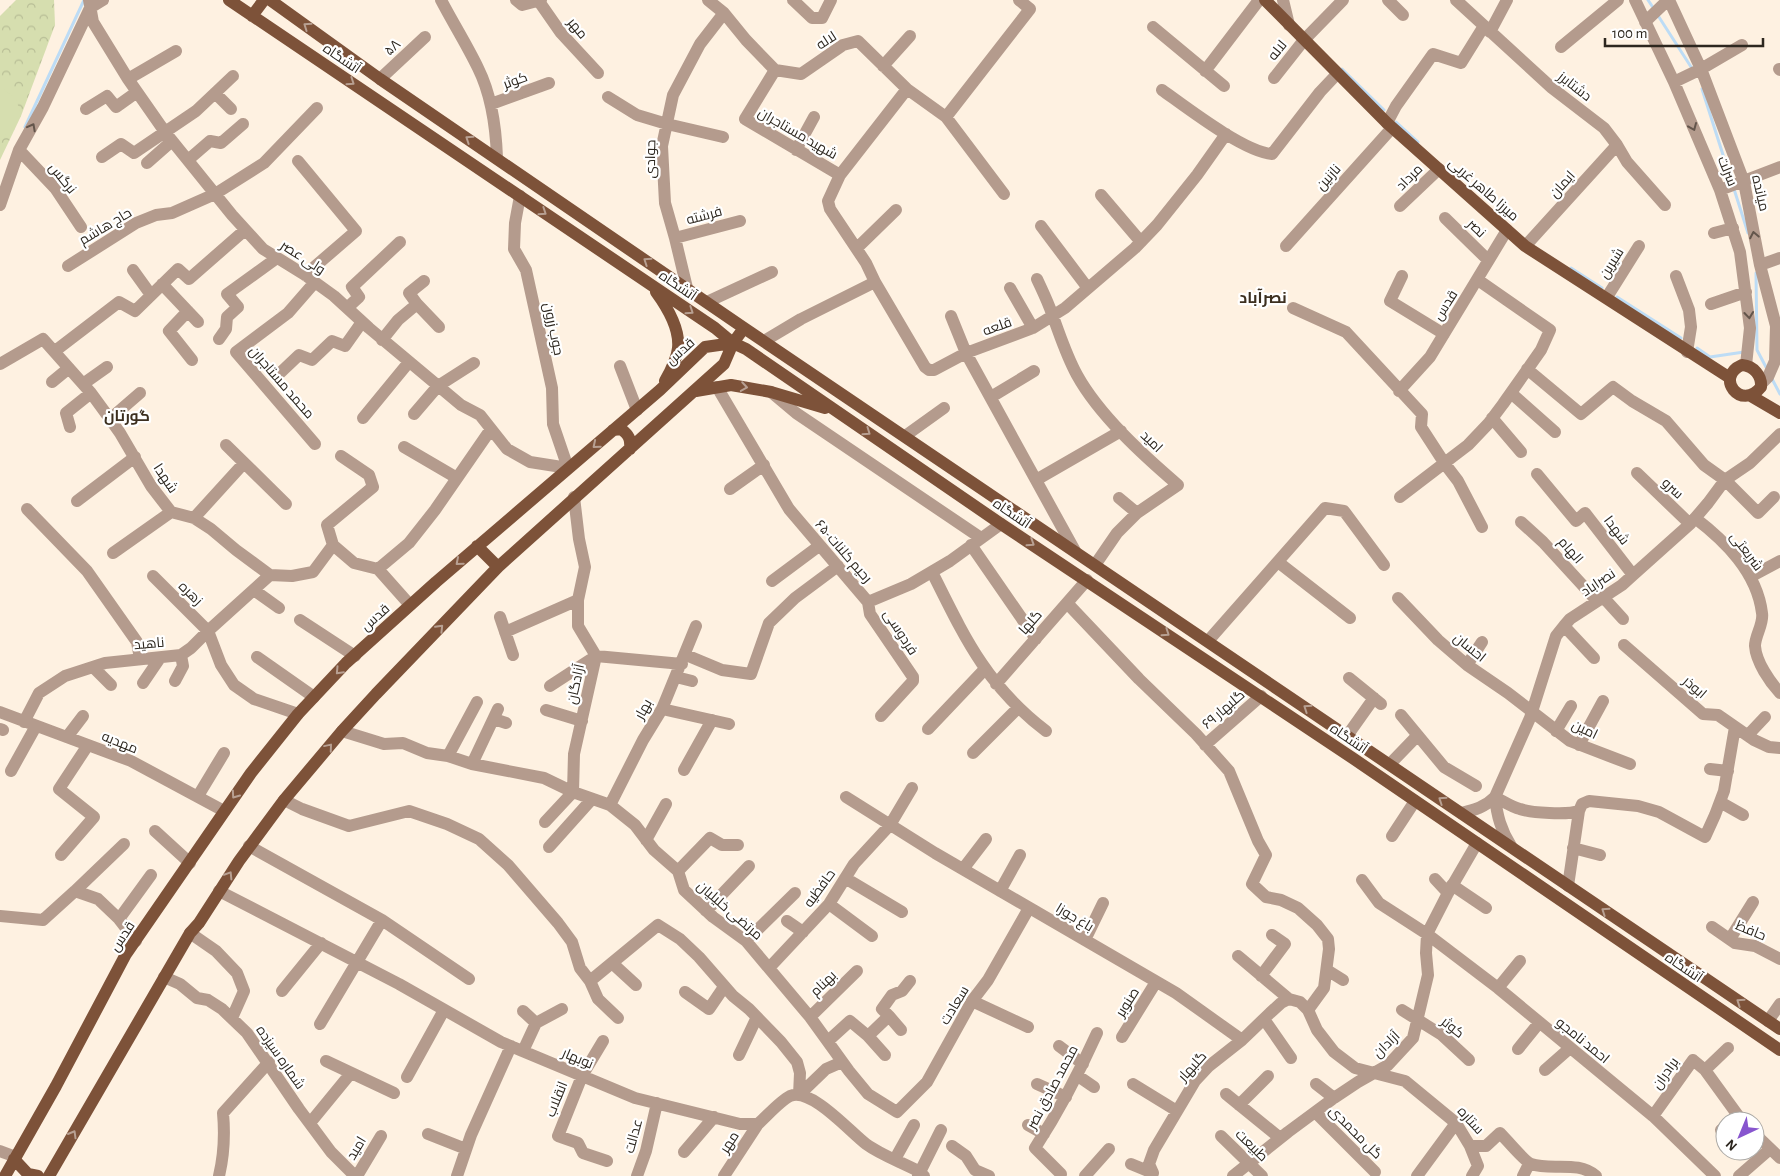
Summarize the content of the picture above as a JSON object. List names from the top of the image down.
{
  "streets": {
    "main road": ["آتشگاه", "میرزا طاهر غربی", "قدس"],
    "street": [
      "مهر",
      "لاله",
      "۵۸",
      "کوثر",
      "دشتابرز",
      "شهید مستاجران",
      "جوادی",
      "سرلت",
      "نازنین",
      "مرداد",
      "نرگس",
      "ایمان",
      "میانده",
      "فرشته",
      "حاج هاشم",
      "نصر",
      "ولی عصر",
      "شیرین",
      "قلعه",
      "جوب زرون",
      "محمد مستاجران",
      "امید",
      "شهدا",
      "سرو",
      "الهام",
      "۶۵-رحیم کلنات",
      "شریعتی",
      "نصراباد",
      "زهره",
      "گلها",
      "فردوسی",
      "ناهید",
      "احسان",
      "آزادگان",
      "ابوذر",
      "بهار",
      "۶۹ گلبهار",
      "امین",
      "مهدیه",
      "حافظیه",
      "مرتضی خلیلیان",
      "باغ جوزا",
      "حافظ",
      "بهنام",
      "صنوبر",
      "سعادت",
      "احمد نامجو",
      "آزادان",
      "شماره سیزده",
      "نوبهار",
      "گلبهار",
      "برادران",
      "محمد صادق نصر",
      "انقلاب",
      "ستاره",
      "گل محمدی",
      "عدالت",
      "طبیعت"
    ]
  },
  "crossings": [
    ["مهر", "نوبهار"],
    ["لاله", "شهید مستاجران"],
    ["لاله", "میرزا طاهر غربی"],
    ["۵۸", "آتشگاه"],
    ["آتشگاه", "جوادی"],
    ["آتشگاه", "قدس"],
    ["آتشگاه", "جوب زرون"],
    ["آتشگاه", "امید"],
    ["آتشگاه", "۶۵-رحیم کلنات"],
    ["آتشگاه", "گلها"],
    ["آتشگاه", "۶۹ گلبهار"],
    ["آتشگاه", "آزادان"],
    ["کوثر", "آزادان"],
    ["دشتابرز", "نازنین"],
    ["دشتابرز", "ایمان"],
    ["شهید مستاجران", "قلعه"],
    ["جوادی", "فرشته"],
    ["سرلت", "میرزا طاهر غربی"],
    ["سرلت", "میانده"],
    ["نازنین", "میرزا طاهر غربی"],
    ["مرداد", "میرزا طاهر غربی"],
    ["میرزا طاهر غربی", "میانده"],
    ["میرزا طاهر غربی", "شیرین"],
    ["میرزا طاهر غربی", "قدس"],
    ["حاج هاشم", "ولی عصر"],
    ["نصر", "قدس"],
    ["ولی عصر", "قدس"],
    ["ولی عصر", "جوب زرون"],
    ["ولی عصر", "محمد مستاجران"],
    ["قدس", "جوب زرون"],
    ["قدس", "مهدیه"],
    ["قلعه", "امید"],
    ["امید", "شماره سیزده"],
    ["شهدا", "نصراباد"],
    ["شهدا", "ناهید"],
    ["سرو", "شریعتی"],
    ["سرو", "نصراباد"],
    ["الهام", "نصراباد"],
    ["۶۵-رحیم کلنات", "فردوسی"],
    ["شریعتی", "نصراباد"],
    ["نصراباد", "احسان"],
    ["نصراباد", "امین"],
    ["زهره", "ناهید"],
    ["ناهید", "مهدیه"],
    ["احسان", "امین"],
    ["آزادگان", "مرتضی خلیلیان"],
    ["بهار", "مرتضی خلیلیان"],
    ["حافظیه", "مرتضی خلیلیان"],
    ["حافظیه", "باغ جوزا"],
    ["مرتضی خلیلیان", "بهنام"],
    ["مرتضی خلیلیان", "سعادت"],
    ["باغ جوزا", "صنوبر"],
    ["باغ جوزا", "سعادت"],
    ["باغ جوزا", "گلبهار"],
    ["احمد نامجو", "آزادان"],
    ["احمد نامجو", "برادران"],
    ["آزادان", "ستاره"],
    ["آزادان", "گل محمدی"],
    ["آزادان", "طبیعت"],
    ["نوبهار", "انقلاب"],
    ["نوبهار", "عدالت"]
  ],
  "one_way": ["سرلت"],
  "districts": ["نصرآباد", "گورتان"],
  "scale_bar": "100 m",
  "north": "bottom left"
}
